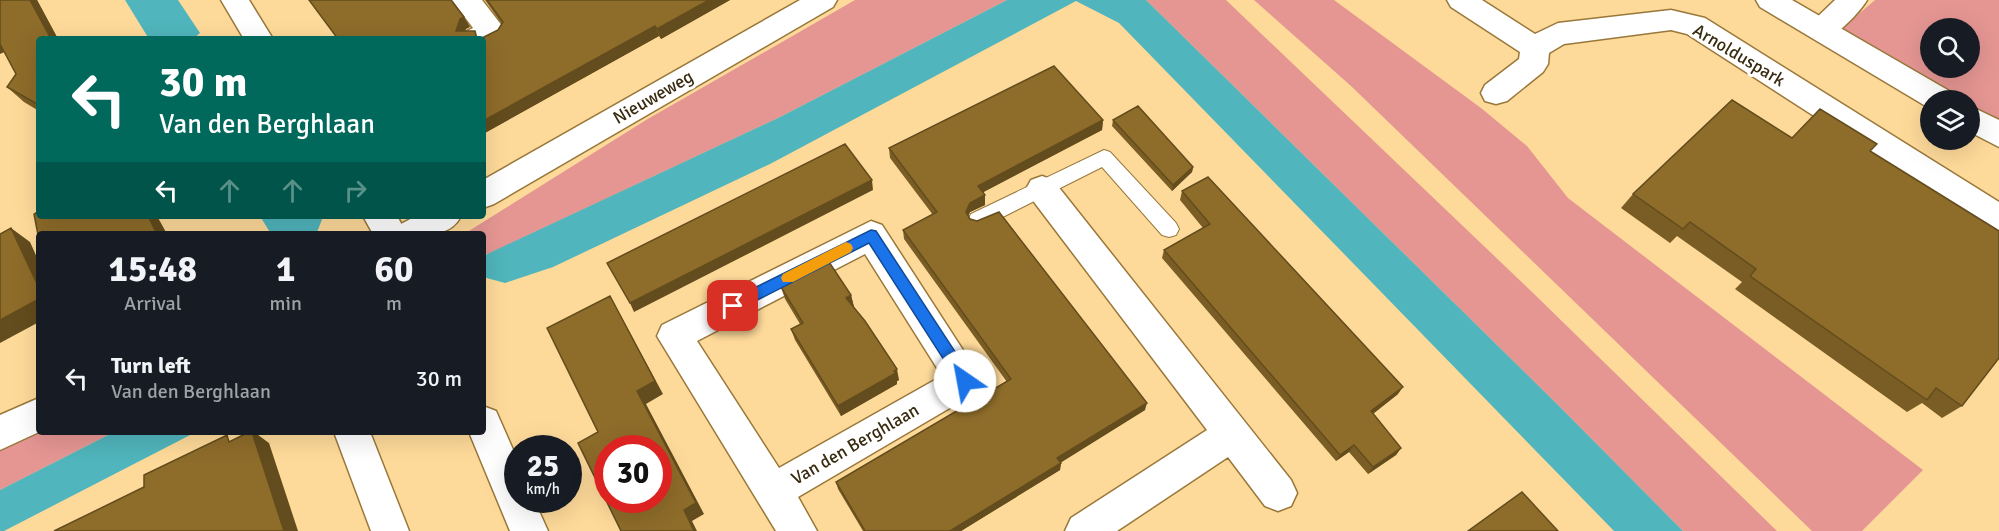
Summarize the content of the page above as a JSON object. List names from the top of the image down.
{
  "streets": {
    "street": ["Arnolduspark", "Nieuweweg", "Van den Berghlaan"]
  },
  "page": {
    "turn": ["30 m", "Van den Berghlaan"],
    "eta": [
      "15:48",
      "Arrival",
      "1",
      "min",
      "60",
      "m"
    ],
    "list": [
      {
        "name": "Turn left",
        "note": "Van den Berghlaan",
        "value": "30 m"
      }
    ],
    "speed": "25 km/h",
    "limit": "30"
  }
}
